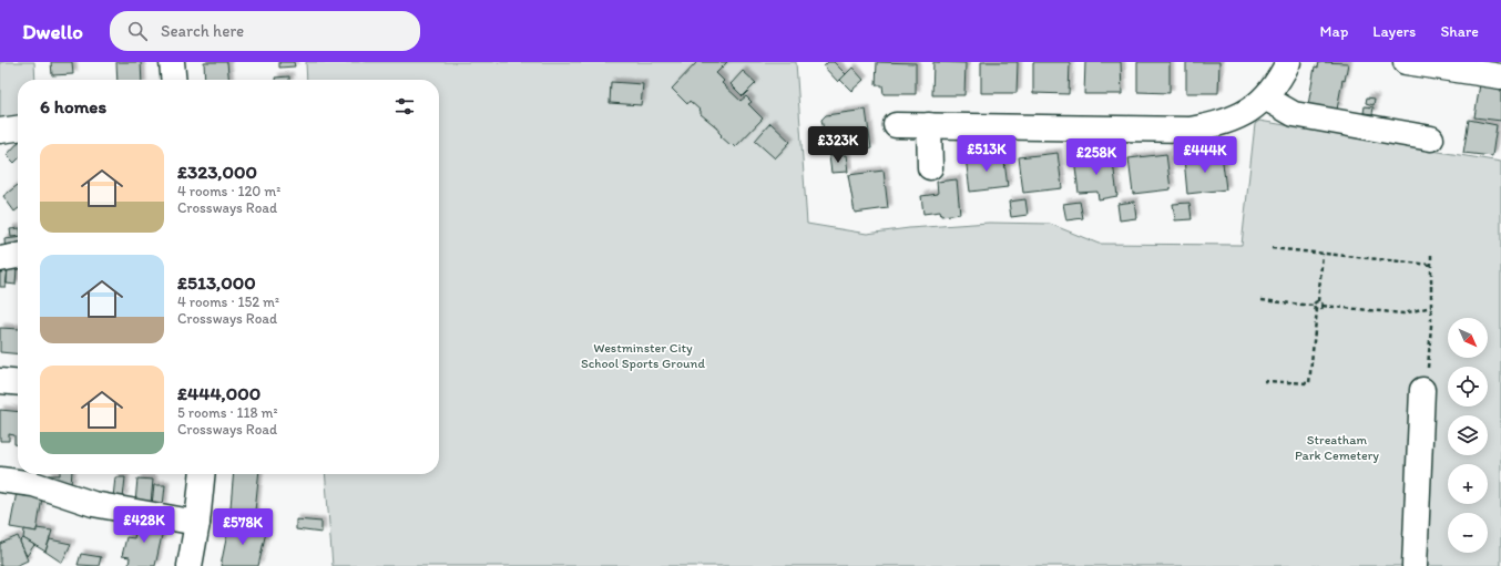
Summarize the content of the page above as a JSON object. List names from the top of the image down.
{
  "parks": ["Westminster City School Sports Ground", "Streatham Park Cemetery"],
  "north": "bottom right",
  "page": {
    "header": "Dwello",
    "search": "Search here",
    "nav": ["Map", "Layers", "Share"],
    "heading": "6 homes",
    "price": [
      "£323K",
      "£513K",
      "£444K",
      "£258K",
      "£428K",
      "£578K"
    ],
    "list": [
      {
        "name": "£323,000",
        "note": "4 rooms · 120 m² · Crossways Road"
      },
      {
        "name": "£513,000",
        "note": "4 rooms · 152 m² · Crossways Road"
      },
      {
        "name": "£444,000",
        "note": "5 rooms · 118 m² · Crossways Road"
      }
    ],
    "map_buttons": ["+", "−"]
  }
}
